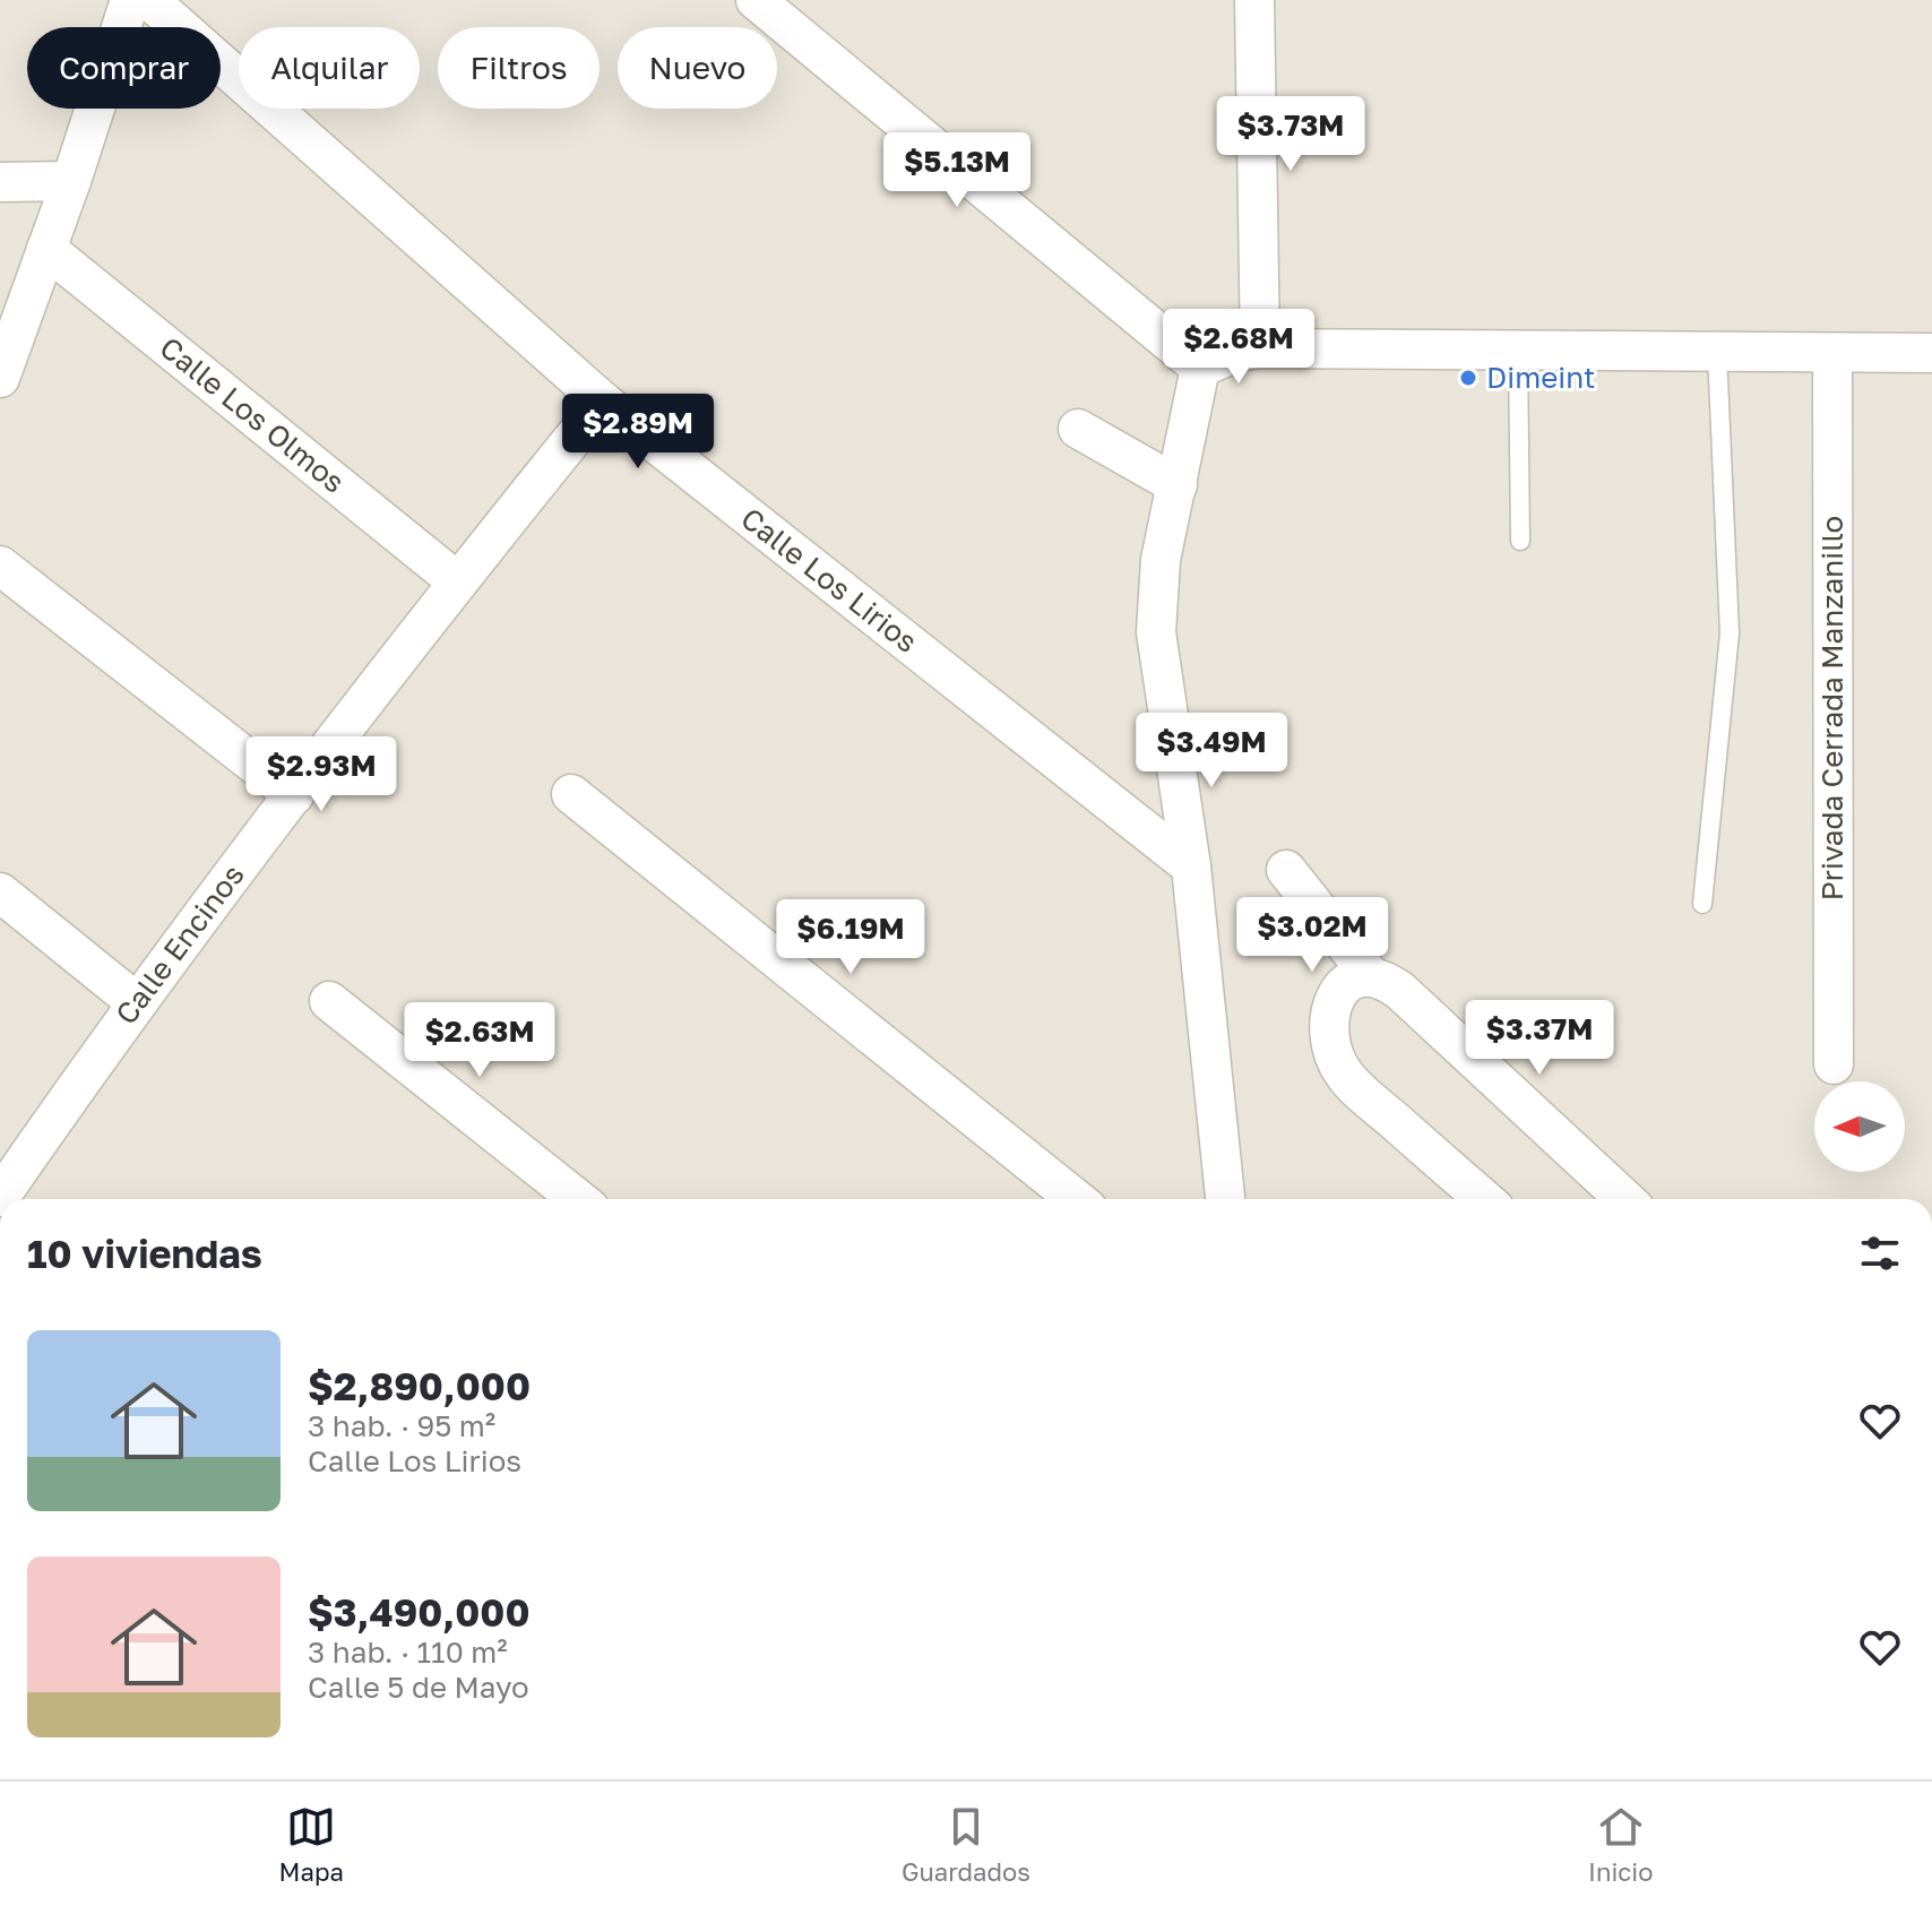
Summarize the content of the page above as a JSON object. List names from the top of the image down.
{
  "streets": {
    "street": [
      "Calle Los Olmos",
      "Calle Los Lirios",
      "Privada Cerrada Manzanillo",
      "Calle Encinos"
    ]
  },
  "crossings": [
    ["Calle Los Olmos", "Calle Encinos"],
    ["Calle Los Lirios", "Calle Encinos"]
  ],
  "places": ["Dimeint"],
  "north": "left",
  "page": {
    "chip": [
      "Comprar",
      "Alquilar",
      "Filtros",
      "Nuevo"
    ],
    "price": [
      "$3.73M",
      "$5.13M",
      "$2.68M",
      "$2.89M",
      "$3.49M",
      "$2.93M",
      "$3.02M",
      "$6.19M",
      "$3.37M",
      "$2.63M"
    ],
    "heading": "10 viviendas",
    "list": [
      {
        "name": "$2,890,000",
        "note": "3 hab. · 95 m² · Calle Los Lirios"
      },
      {
        "name": "$3,490,000",
        "note": "3 hab. · 110 m² · Calle 5 de Mayo"
      }
    ],
    "tabs": ["Mapa", "Guardados", "Inicio"]
  }
}
